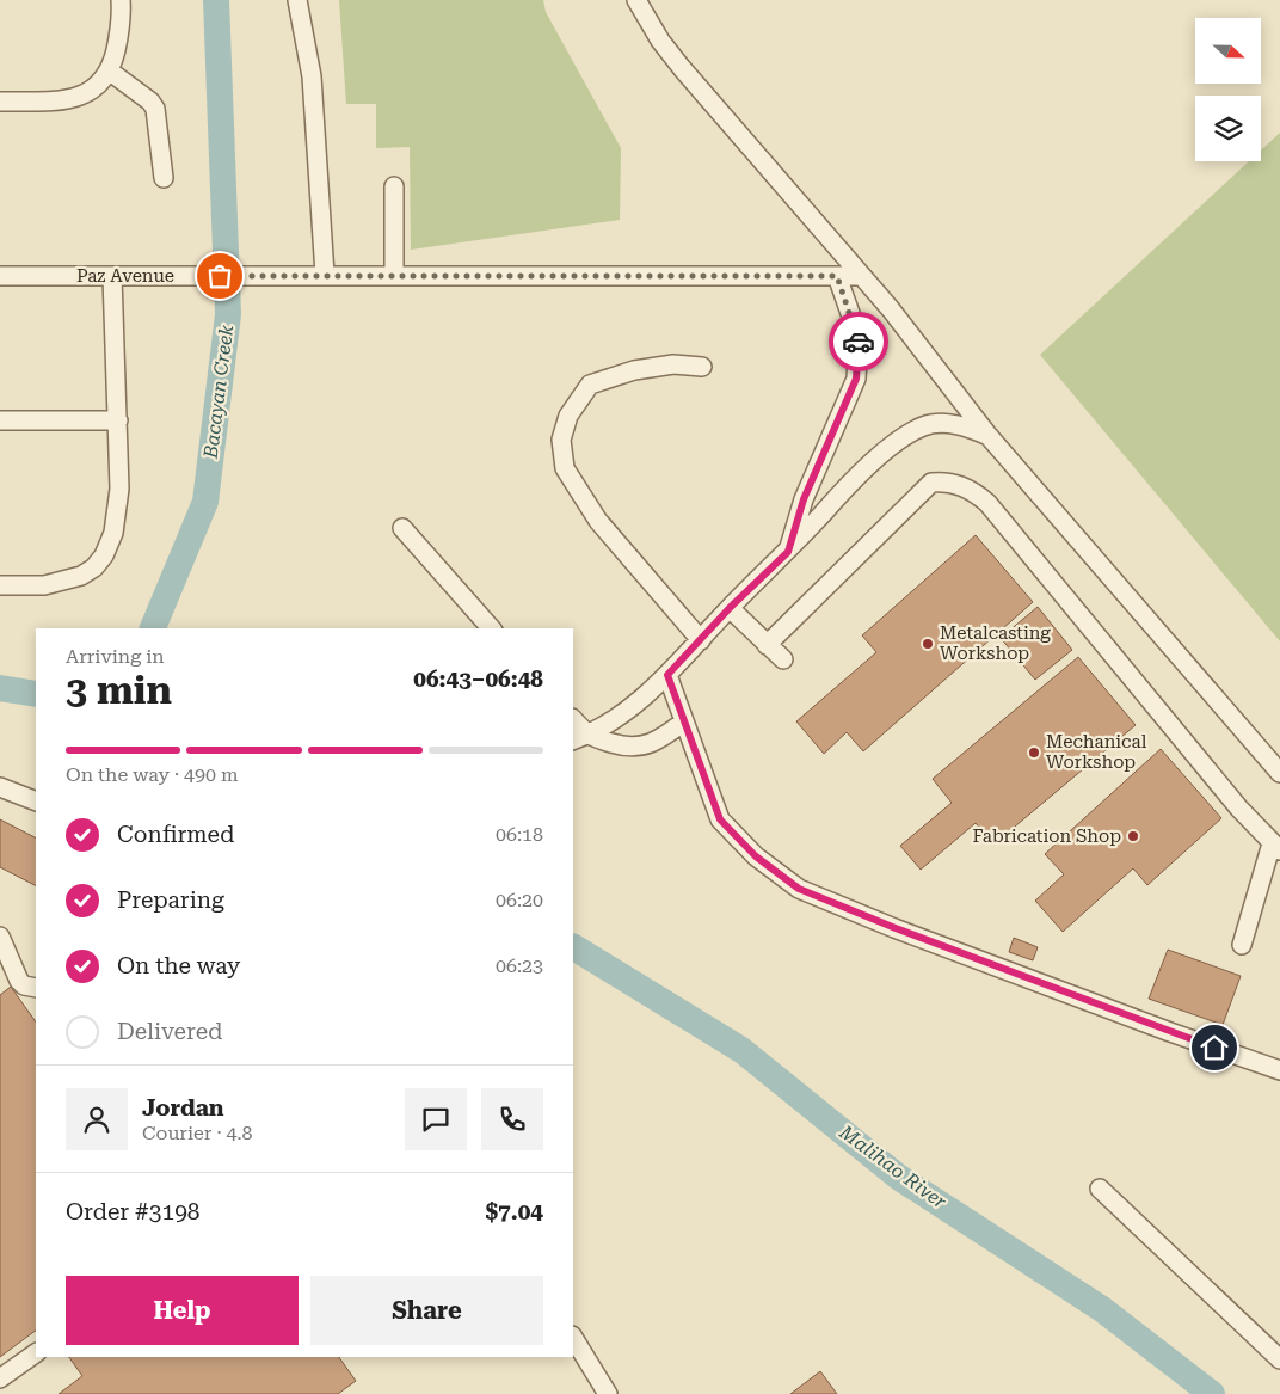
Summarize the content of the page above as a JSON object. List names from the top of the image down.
{
  "streets": {
    "street": ["Paz Avenue"]
  },
  "water": ["Bacayan Creek", "Malihao River"],
  "places": ["Metalcasting Workshop", "Mechanical Workshop", "Fabrication Shop"],
  "north": "right",
  "page": {
    "heading": ["3 min", "Arriving in", "06:43–06:48"],
    "panel": [
      "Jordan",
      "Courier · 4.8",
      "Order #3198",
      "$7.04"
    ],
    "bar": "On the way · 490 m",
    "list": [
      ["Confirmed", "06:18"],
      ["Preparing", "06:20"],
      ["On the way", "06:23"],
      "Delivered"
    ],
    "buttons": ["Help", "Share"]
  }
}
